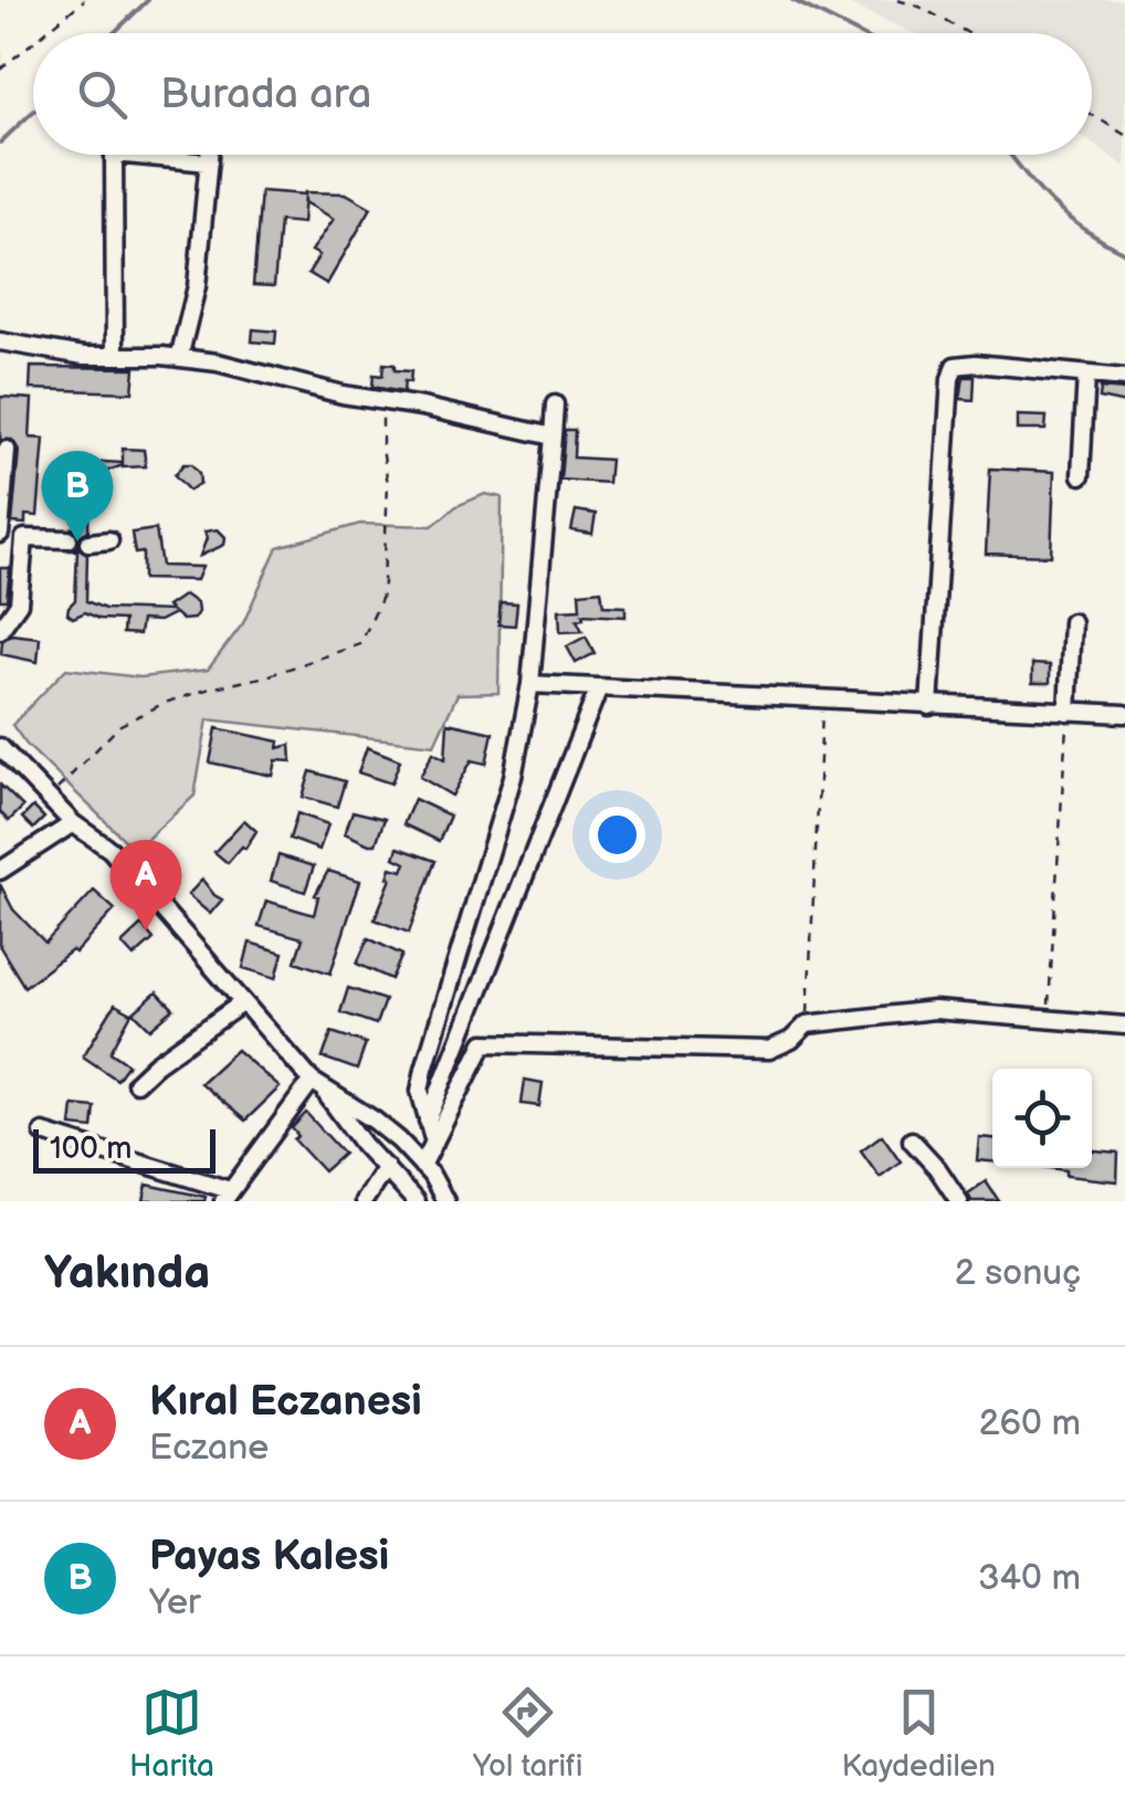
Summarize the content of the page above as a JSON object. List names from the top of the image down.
{
  "scale_bar": "100 m",
  "page": {
    "search": "Burada ara",
    "pins": ["B", "A"],
    "scale": "100 m",
    "heading": ["Yakında", "2 sonuç"],
    "list": [
      {
        "mark": "A",
        "name": "Kıral Eczanesi",
        "note": "Eczane",
        "value": "260 m"
      },
      {
        "mark": "B",
        "name": "Payas Kalesi",
        "note": "Yer",
        "value": "340 m"
      }
    ],
    "nav": ["Harita", "Yol tarifi", "Kaydedilen"]
  }
}
